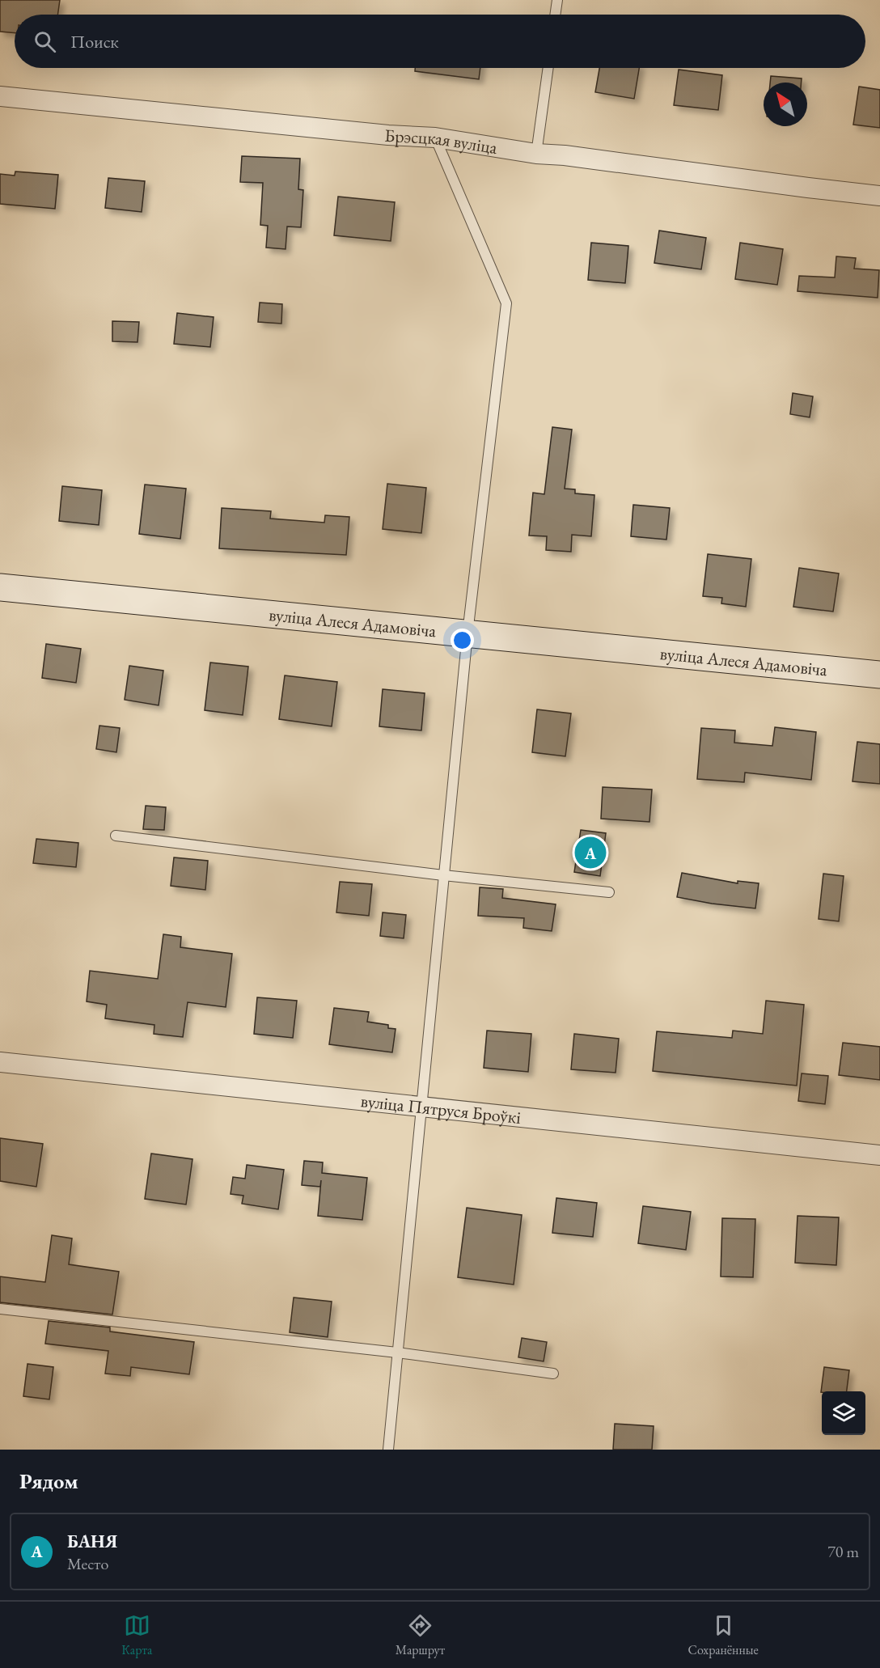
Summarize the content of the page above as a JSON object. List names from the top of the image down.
{
  "streets": {
    "street": ["Брэсцкая вуліца", "вуліца Алеся Адамовіча", "вуліца Пятруся Броўкі"]
  },
  "north": "top left",
  "page": {
    "search": "Поиск",
    "pins": "A",
    "heading": "Рядом",
    "list": [
      {
        "mark": "A",
        "name": "БАНЯ",
        "note": "Место",
        "value": "70 m"
      }
    ],
    "nav": ["Карта", "Маршрут", "Сохранённые"]
  }
}
